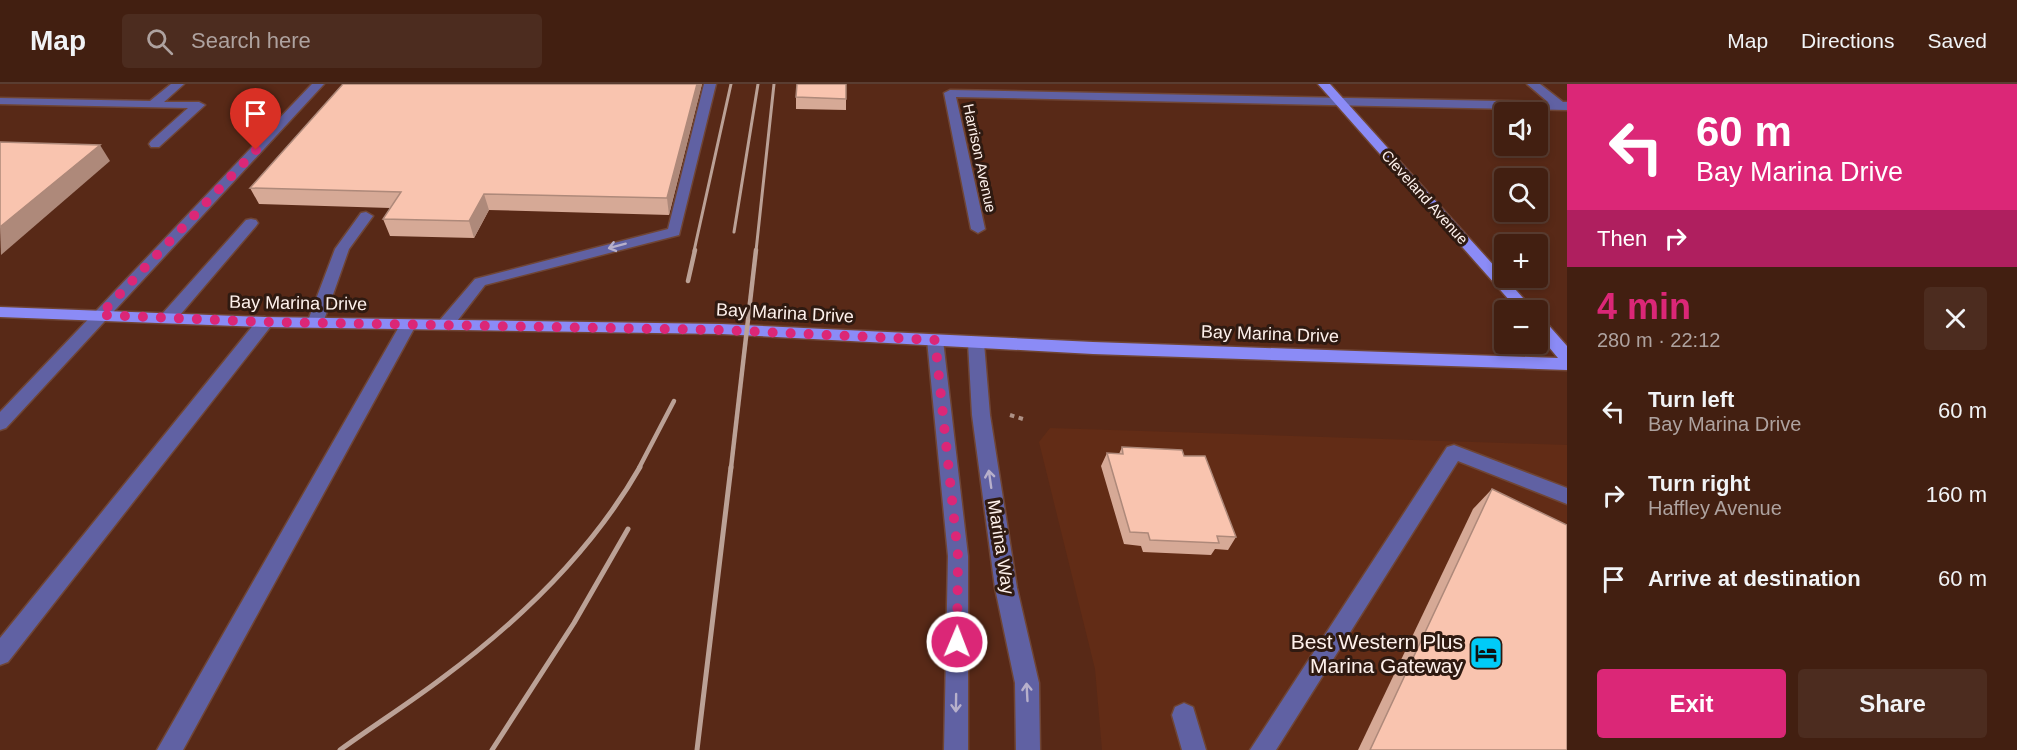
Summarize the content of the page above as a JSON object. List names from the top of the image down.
{
  "streets": {
    "main road": ["Cleveland Avenue", "Bay Marina Drive"],
    "street": ["Harrison Avenue", "Marina Way"]
  },
  "crossings": [
    ["Bay Marina Drive", "Marina Way"]
  ],
  "places": {
    "hotel": ["Best Western Plus Marina Gateway"]
  },
  "page": {
    "header": "Map",
    "search": "Search here",
    "nav": ["Map", "Directions", "Saved"],
    "turn": ["60 m", "Bay Marina Drive"],
    "map_buttons": ["+", "−"],
    "then": "Then",
    "heading": ["4 min", "280 m · 22:12"],
    "list": [
      {
        "name": "Turn left",
        "note": "Bay Marina Drive",
        "value": "60 m"
      },
      {
        "name": "Turn right",
        "note": "Haffley Avenue",
        "value": "160 m"
      },
      {
        "name": "Arrive at destination",
        "value": "60 m"
      }
    ],
    "buttons": ["Exit", "Share"]
  }
}
